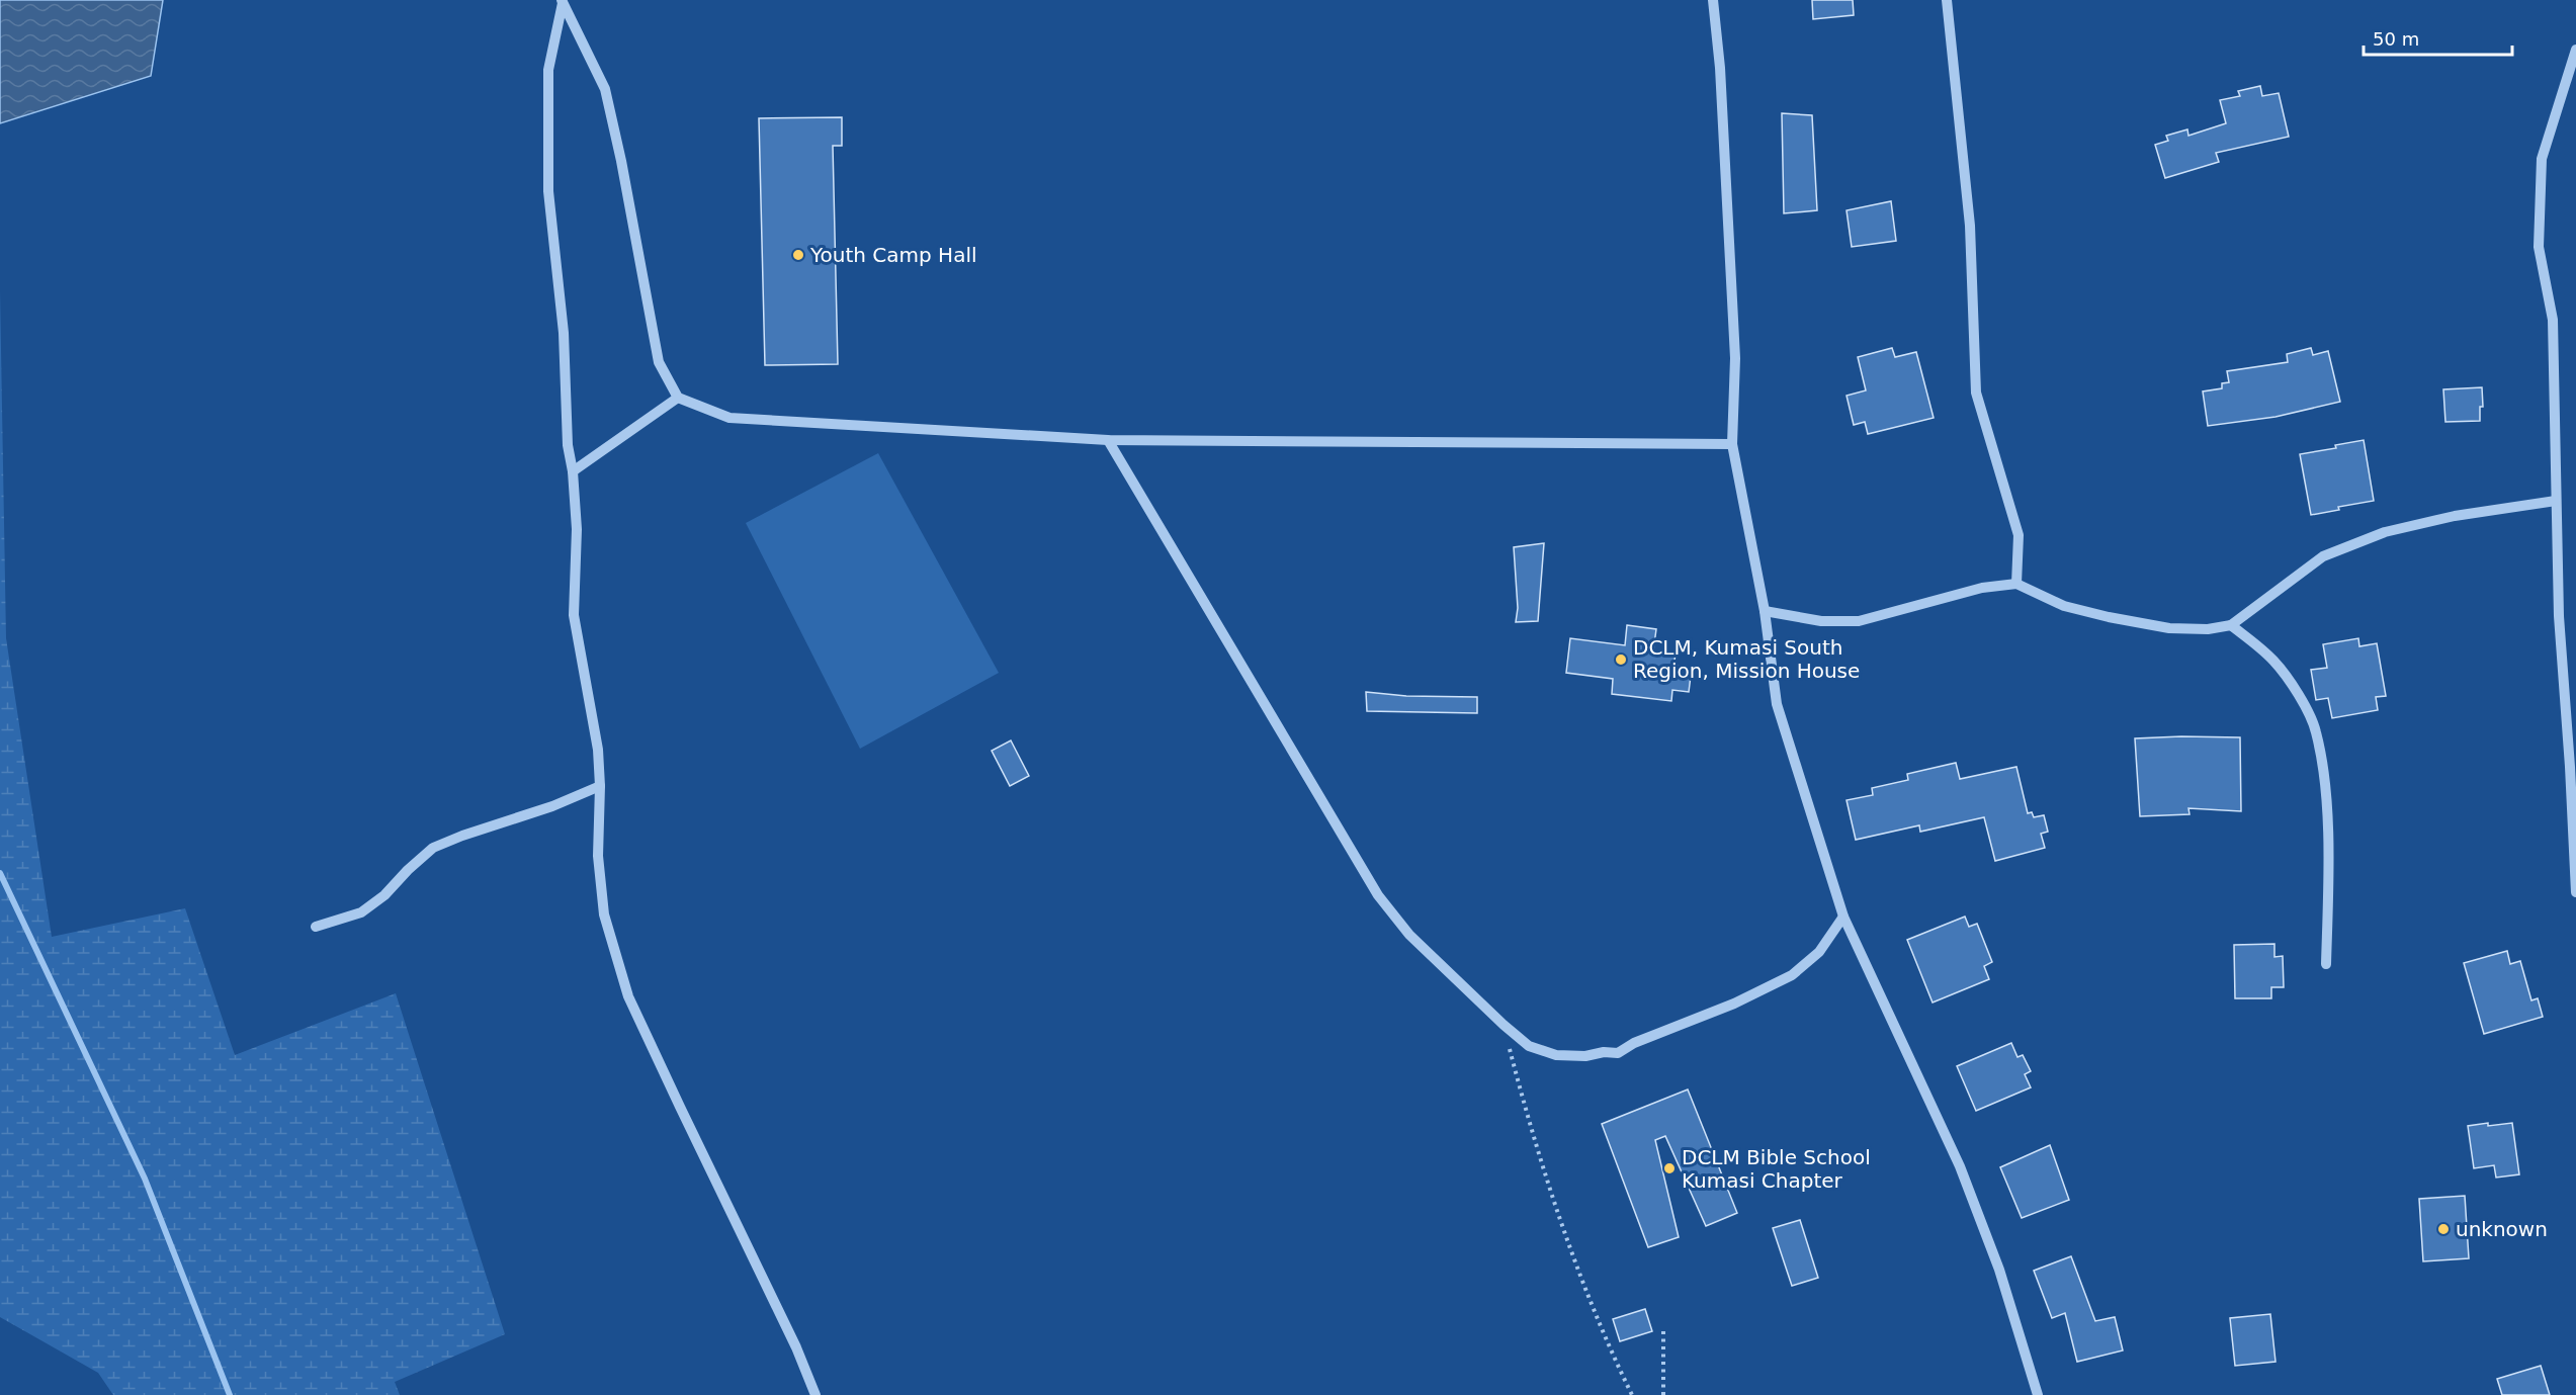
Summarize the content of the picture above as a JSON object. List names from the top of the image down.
{
  "places": [
    "Youth Camp Hall",
    "DCLM, Kumasi South Region, Mission House",
    "DCLM Bible School Kumasi Chapter",
    "unknown"
  ],
  "scale_bar": "50 m"
}
